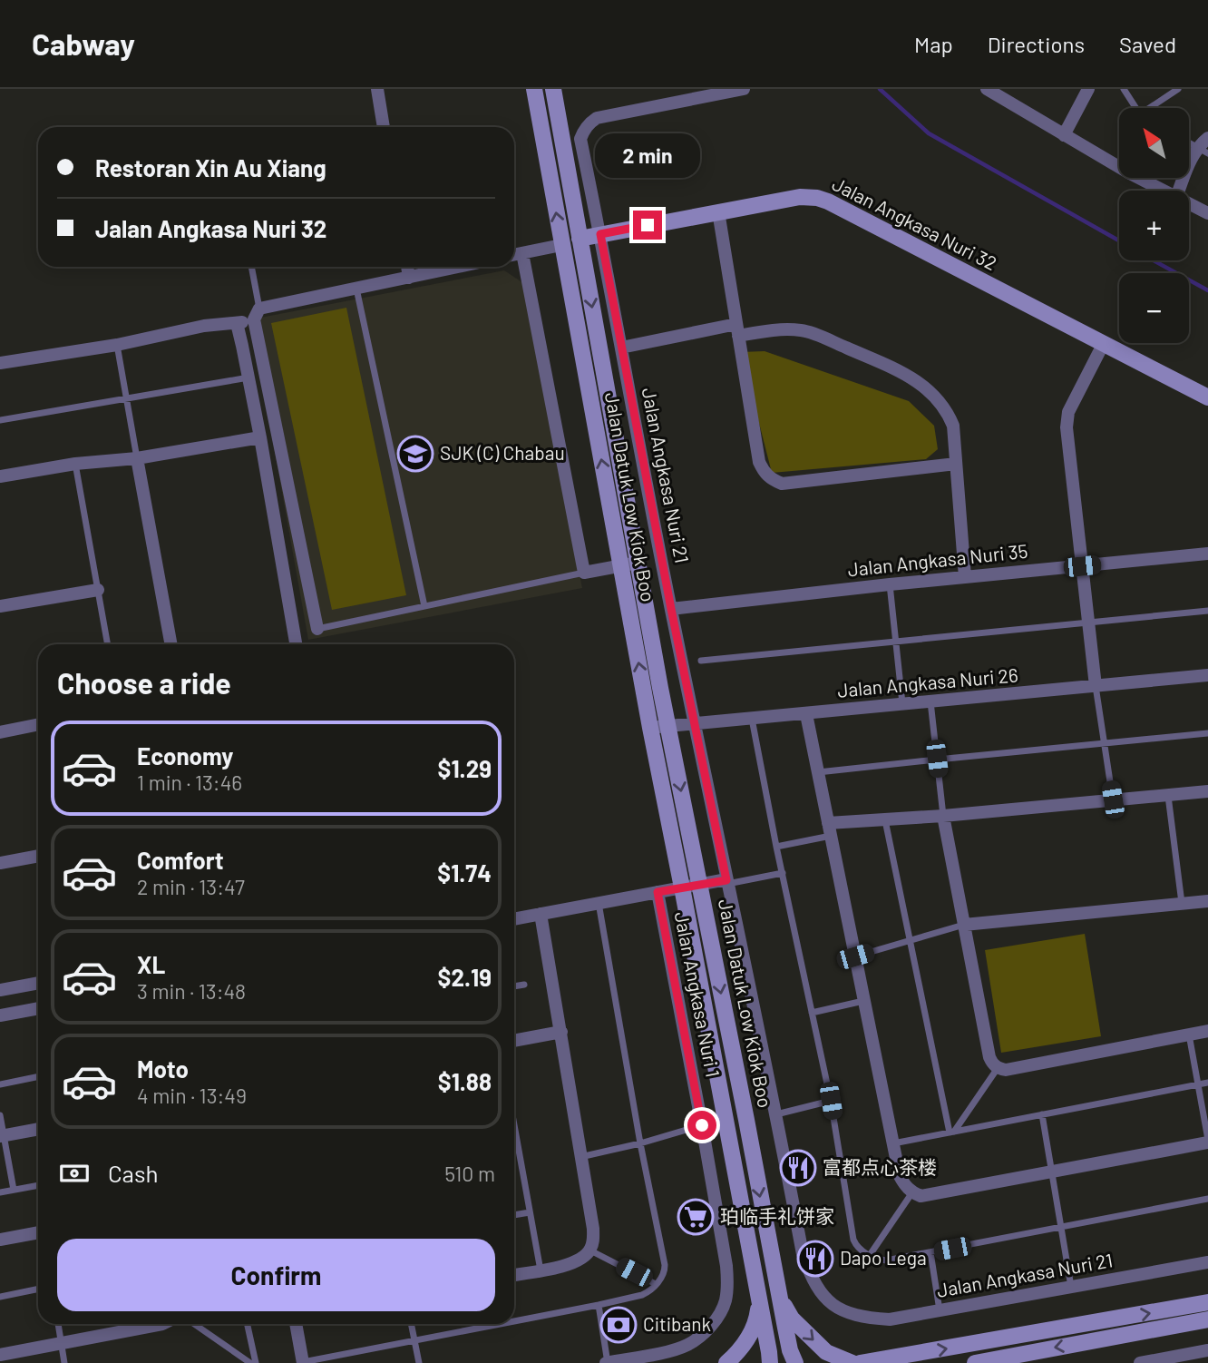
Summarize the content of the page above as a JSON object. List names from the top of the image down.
{
  "streets": {
    "main road": ["Jalan Angkasa Nuri 32", "Jalan Datuk Low Kiok Boo"],
    "street": [
      "Jalan Angkasa Nuri 21",
      "Jalan Angkasa Nuri 35",
      "Jalan Angkasa Nuri 26",
      "Jalan Angkasa Nuri 1"
    ]
  },
  "crossings": [
    ["Jalan Angkasa Nuri 32", "Jalan Angkasa Nuri 21"],
    ["Jalan Angkasa Nuri 32", "Jalan Datuk Low Kiok Boo"],
    ["Jalan Angkasa Nuri 21", "Jalan Angkasa Nuri 35"],
    ["Jalan Angkasa Nuri 21", "Jalan Angkasa Nuri 26"],
    ["Jalan Datuk Low Kiok Boo", "Jalan Angkasa Nuri 26"]
  ],
  "places": {
    "school or university": ["SJK (C) Chabau"],
    "restaurant": ["富都点心茶楼", "Dapo Lega"],
    "supermarket": ["珀临手礼饼家"],
    "bank": ["Citibank"]
  },
  "north": "top left",
  "page": {
    "header": "Cabway",
    "nav": ["Map", "Directions", "Saved"],
    "map_buttons": ["+", "−"],
    "banner": ["Restoran Xin Au Xiang", "Jalan Angkasa Nuri 32"],
    "bubble": "2 min",
    "heading": "Choose a ride",
    "list": [
      {
        "name": "Economy",
        "note": "1 min · 13:46",
        "value": "$1.29"
      },
      {
        "name": "Comfort",
        "note": "2 min · 13:47",
        "value": "$1.74"
      },
      {
        "name": "XL",
        "note": "3 min · 13:48",
        "value": "$2.19"
      },
      {
        "name": "Moto",
        "note": "4 min · 13:49",
        "value": "$1.88"
      }
    ],
    "pay": ["Cash", "510 m"],
    "buttons": "Confirm"
  }
}
